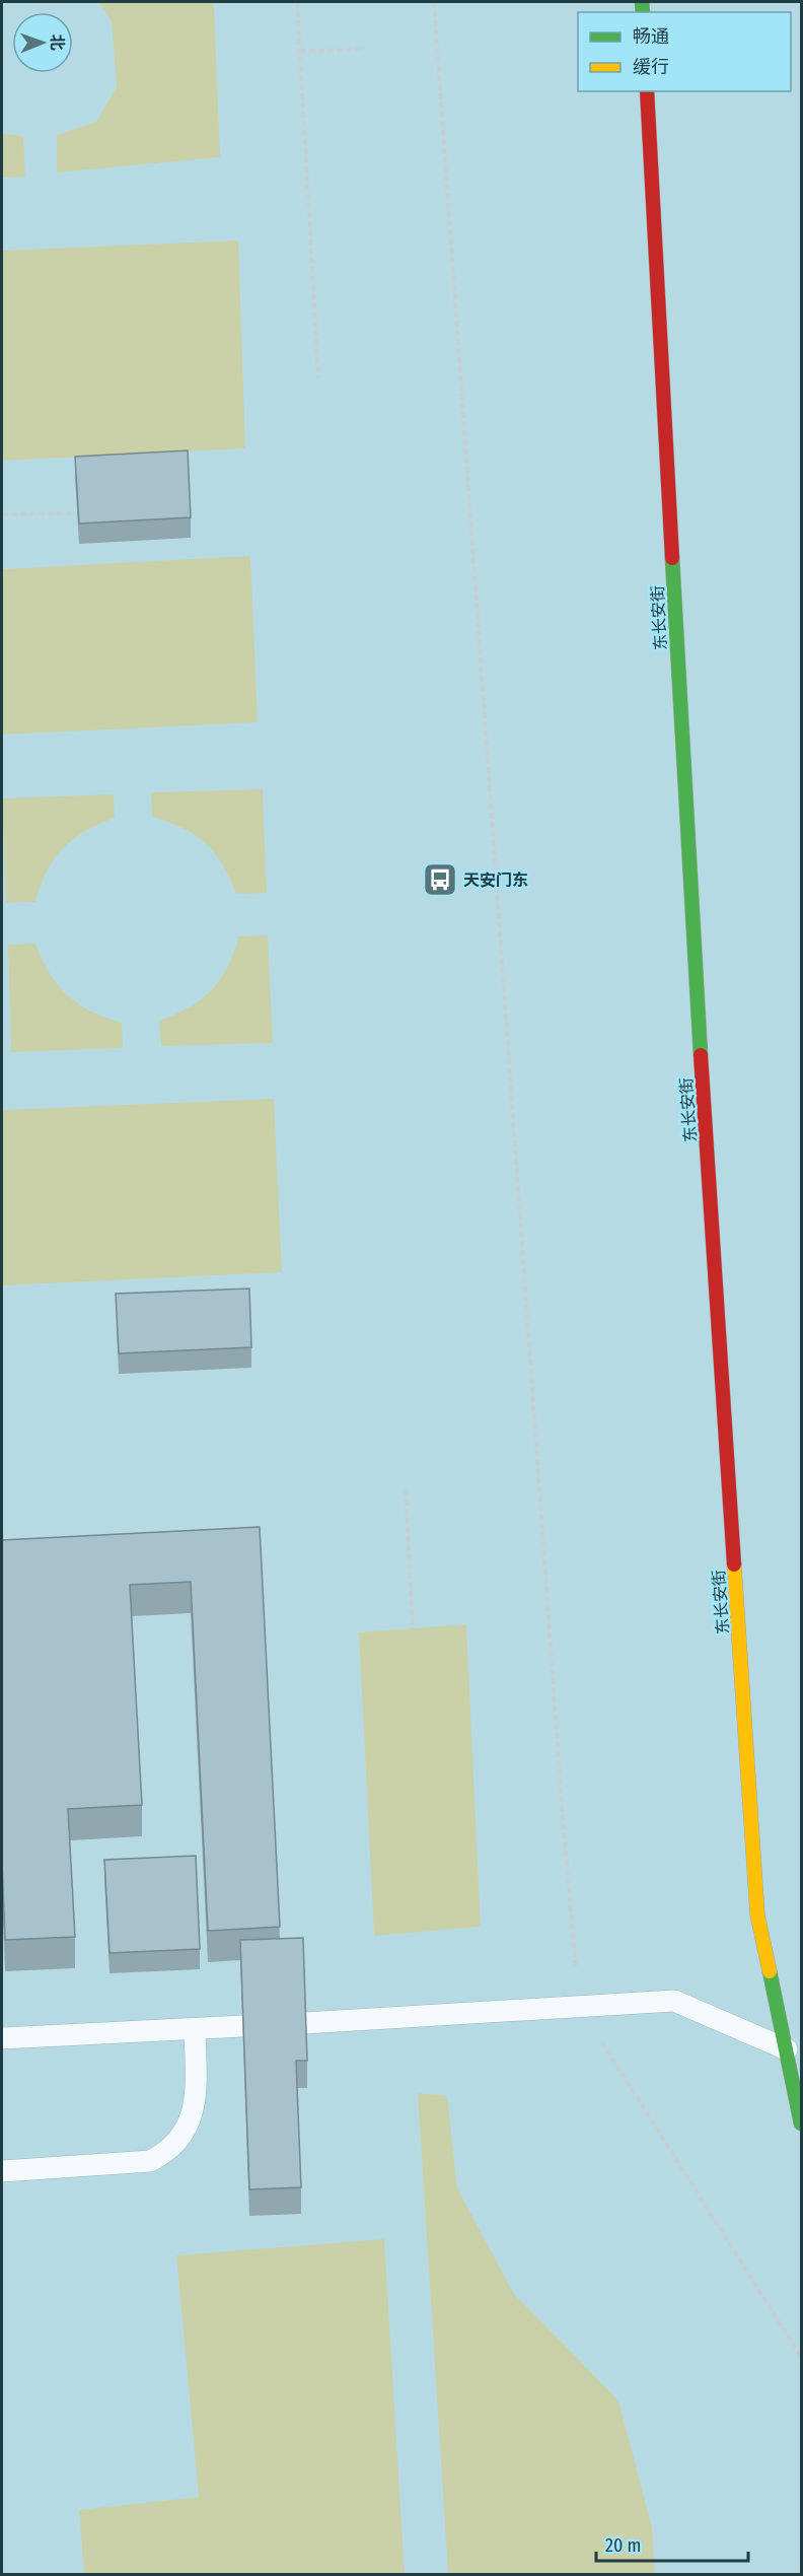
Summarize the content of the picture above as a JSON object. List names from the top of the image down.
{
  "streets": {
    "highway": ["东长安街"]
  },
  "places": {
    "bus stop": ["天安门东"]
  },
  "legend": ["畅通", "缓行"],
  "scale_bar": "20 m",
  "north": "right"
}
